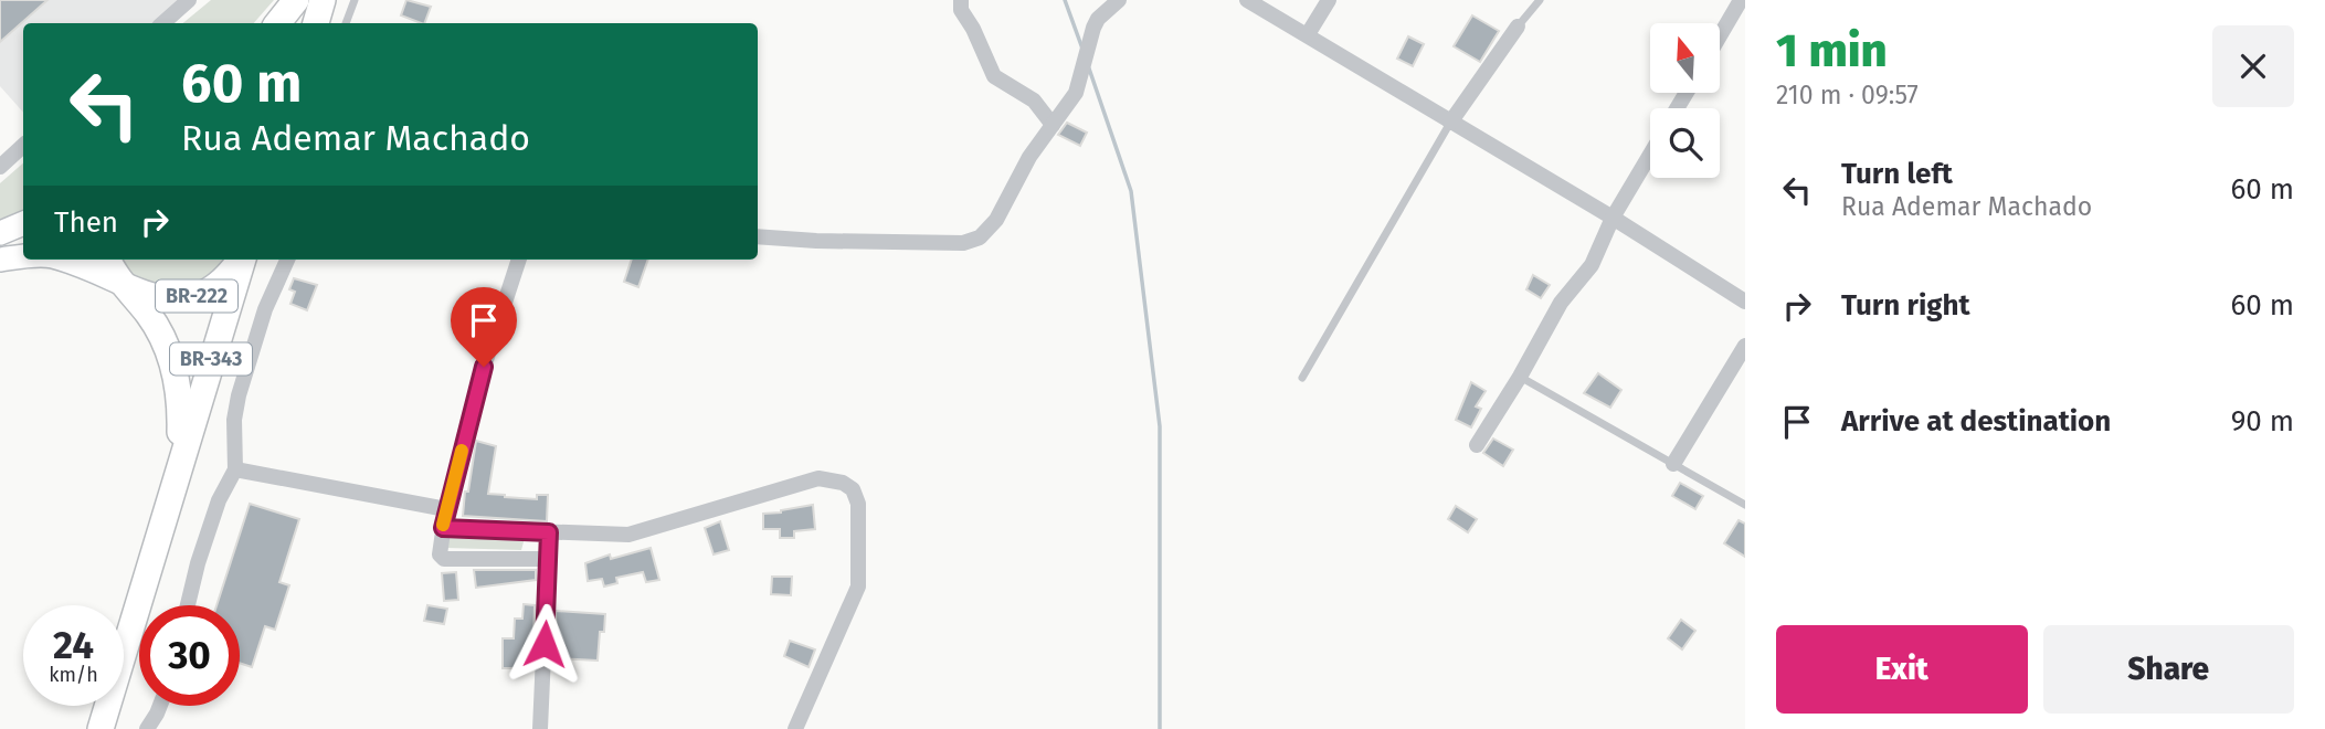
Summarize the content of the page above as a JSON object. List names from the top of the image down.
{
  "streets": {
    "highway": ["BR-343"],
    "main road": ["BR-222"]
  },
  "north": "top",
  "page": {
    "heading": ["1 min", "210 m · 09:57"],
    "turn": ["60 m", "Rua Ademar Machado"],
    "list": [
      {
        "name": "Turn left",
        "note": "Rua Ademar Machado",
        "value": "60 m"
      },
      {
        "name": "Turn right",
        "value": "60 m"
      },
      {
        "name": "Arrive at destination",
        "value": "90 m"
      }
    ],
    "then": "Then",
    "speed": "24 km/h",
    "limit": "30",
    "buttons": ["Exit", "Share"]
  }
}
